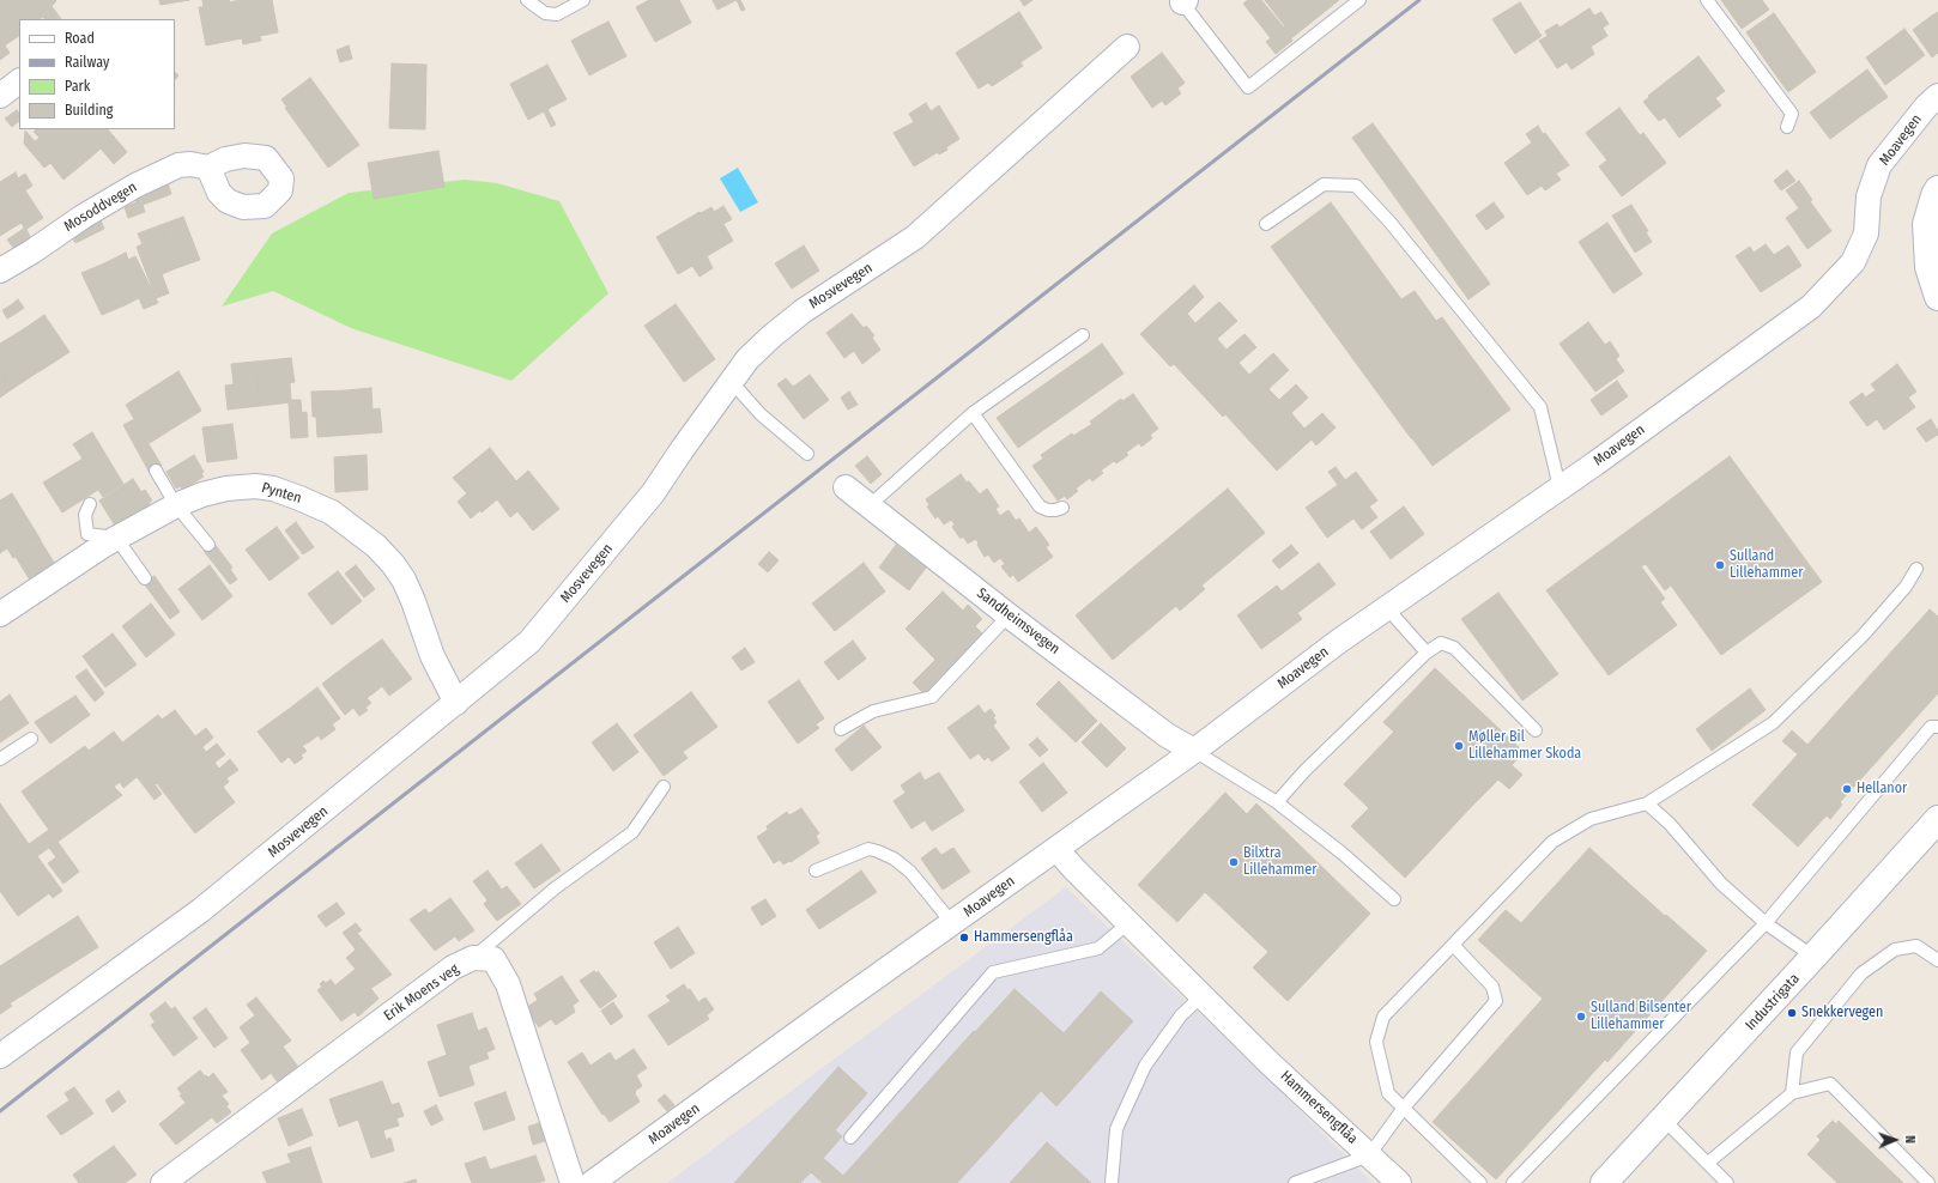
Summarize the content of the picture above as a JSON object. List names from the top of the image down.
{
  "streets": {
    "street": [
      "Moavegen",
      "Mosoddvegen",
      "Mosvevegen",
      "Pynten",
      "Sandheimsvegen",
      "Erik Moens veg",
      "Industrigata",
      "Hammersengflåa"
    ]
  },
  "crossings": [
    ["Moavegen", "Sandheimsvegen"],
    ["Moavegen", "Hammersengflåa"],
    ["Mosvevegen", "Pynten"]
  ],
  "places": [
    "Sulland Lillehammer",
    "Møller Bil Lillehammer Skoda",
    "Hellanor",
    "Bilxtra Lillehammer",
    "Hammersengflåa",
    "Snekkervegen",
    "Sulland Bilsenter Lillehammer"
  ],
  "legend": [
    "Road",
    "Railway",
    "Park",
    "Building"
  ],
  "north": "right"
}
